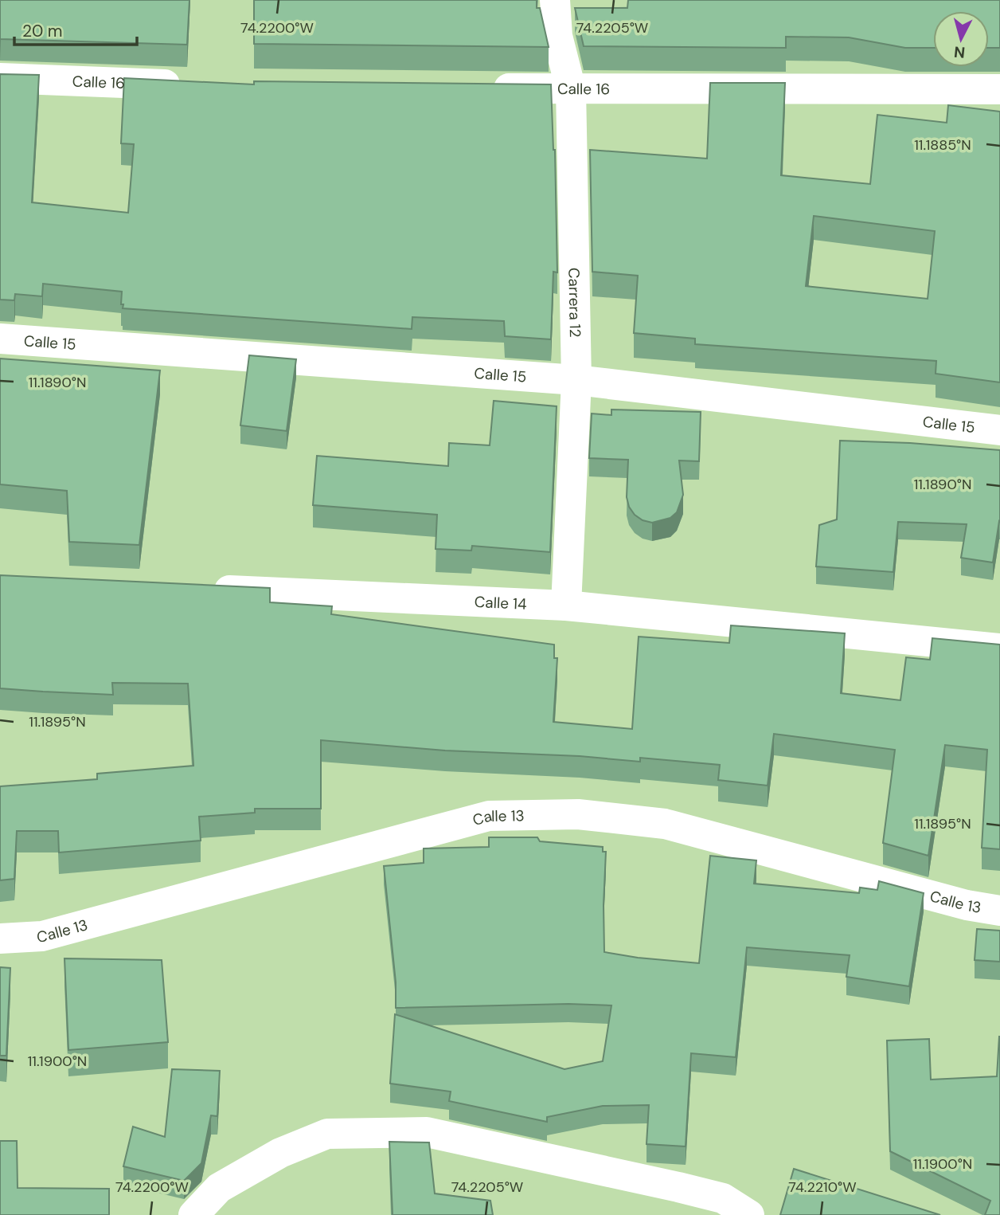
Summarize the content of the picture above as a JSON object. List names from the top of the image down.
{
  "streets": {
    "street": [
      "Calle 16",
      "Carrera 12",
      "Calle 15",
      "Calle 14",
      "Calle 13"
    ]
  },
  "crossings": [
    ["Calle 16", "Carrera 12"],
    ["Carrera 12", "Calle 15"],
    ["Carrera 12", "Calle 14"]
  ],
  "scale_bar": "20 m",
  "north": "bottom",
  "coordinates": [
    "74.2200°W",
    "74.2205°W",
    "11.1885°N",
    "11.1890°N",
    "11.1895°N",
    "11.1900°N",
    "74.2210°W"
  ]
}
